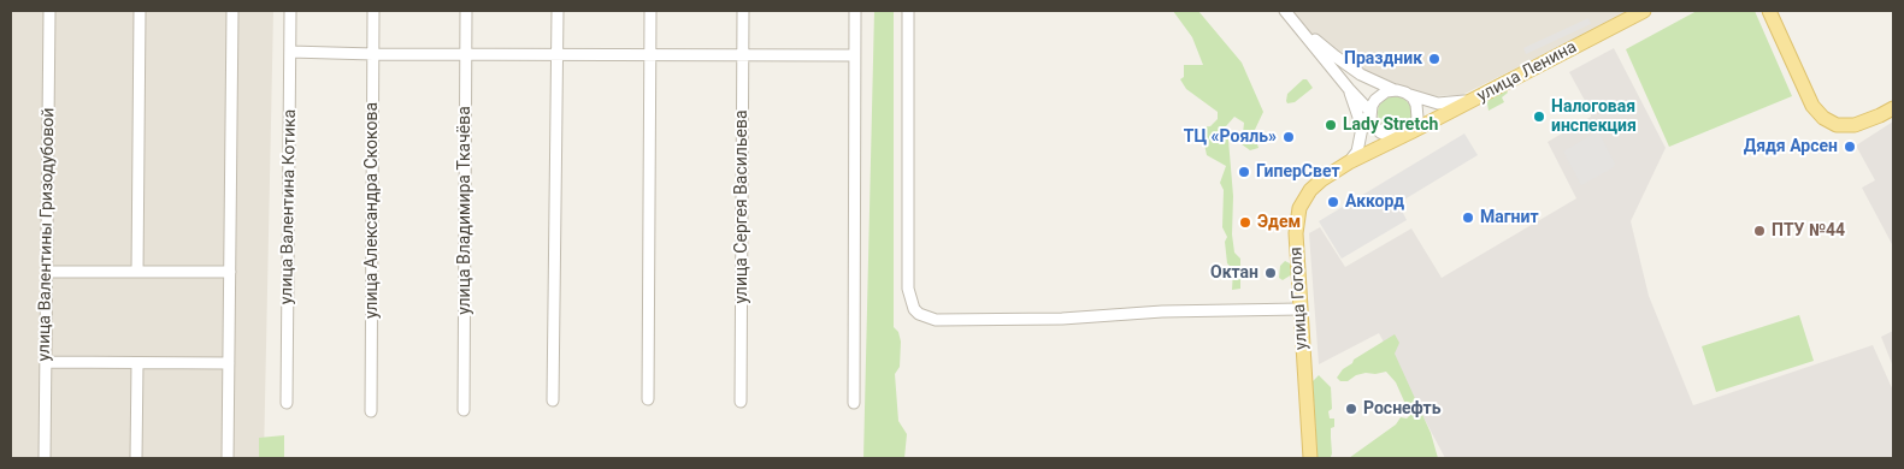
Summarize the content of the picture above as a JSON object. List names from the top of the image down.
{
  "streets": {
    "main road": ["улица Ленина", "улица Гоголя"],
    "street": [
      "улица Валентина Котика",
      "улица Сергея Васильева",
      "улица Александра Скокова",
      "улица Владимира Ткачёва",
      "улица Валентины Гризодубовой"
    ]
  },
  "crossings": [
    ["улица Ленина", "улица Гоголя"]
  ],
  "places": [
    "Праздник",
    "Налоговая инспекция",
    "Lady Stretch",
    "ТЦ «Рояль»",
    "Дядя Арсен",
    "ГиперСвет",
    "Аккорд",
    "Магнит",
    "Эдем",
    "ПТУ №44",
    "Октан",
    "Роснефть"
  ]
}
